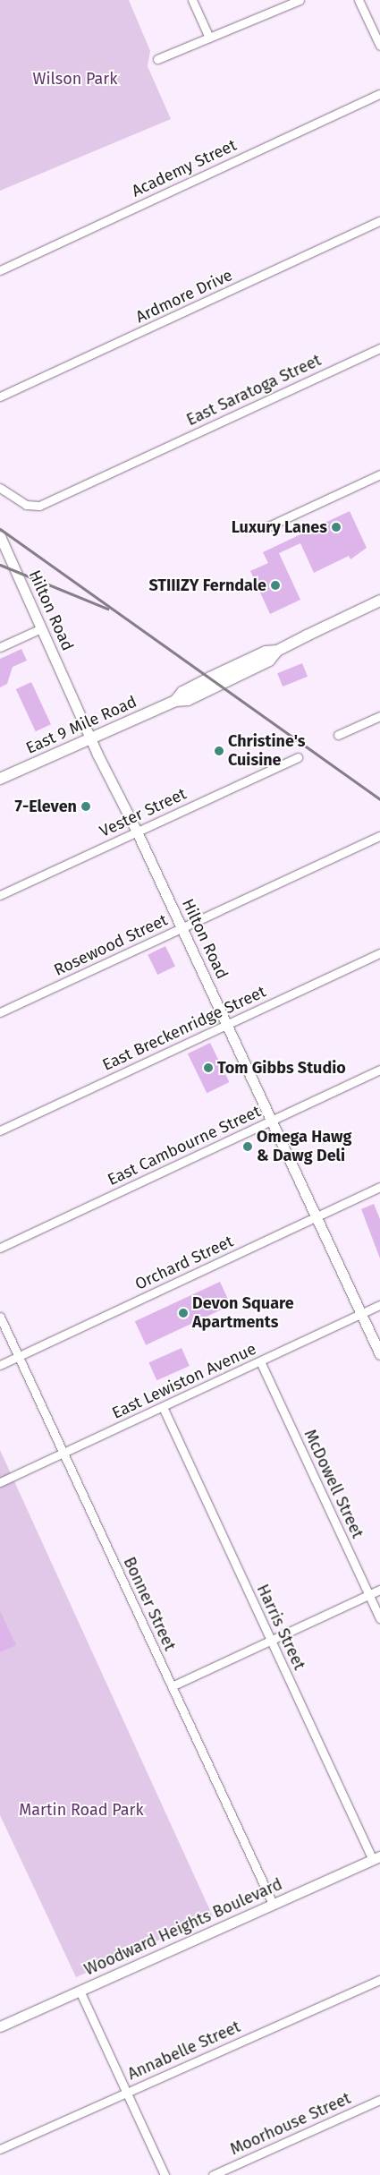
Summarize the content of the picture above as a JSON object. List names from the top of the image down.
{
  "streets": {
    "main road": ["East 9 Mile Road"],
    "street": [
      "Academy Street",
      "Ardmore Drive",
      "East Saratoga Street",
      "Hilton Road",
      "Vester Street",
      "Rosewood Street",
      "East Breckenridge Street",
      "East Cambourne Street",
      "Orchard Street",
      "East Lewiston Avenue",
      "McDowell Street",
      "Bonner Street",
      "Harris Street",
      "Woodward Heights Boulevard",
      "Annabelle Street",
      "Moorhouse Street"
    ]
  },
  "crossings": [
    ["Hilton Road", "East 9 Mile Road"],
    ["Hilton Road", "Vester Street"],
    ["Hilton Road", "Rosewood Street"],
    ["Hilton Road", "East Breckenridge Street"],
    ["Hilton Road", "East Cambourne Street"],
    ["Hilton Road", "Orchard Street"],
    ["Hilton Road", "East Lewiston Avenue"],
    ["Orchard Street", "Bonner Street"],
    ["East Lewiston Avenue", "McDowell Street"],
    ["East Lewiston Avenue", "Bonner Street"],
    ["East Lewiston Avenue", "Harris Street"],
    ["Bonner Street", "Woodward Heights Boulevard"],
    ["Harris Street", "Woodward Heights Boulevard"]
  ],
  "parks": ["Wilson Park", "Martin Road Park"],
  "places": [
    "Luxury Lanes",
    "STIIIZY Ferndale",
    "Christine's Cuisine",
    "7-Eleven",
    "Tom Gibbs Studio",
    "Omega Hawg & Dawg Deli",
    "Devon Square Apartments"
  ]
}
